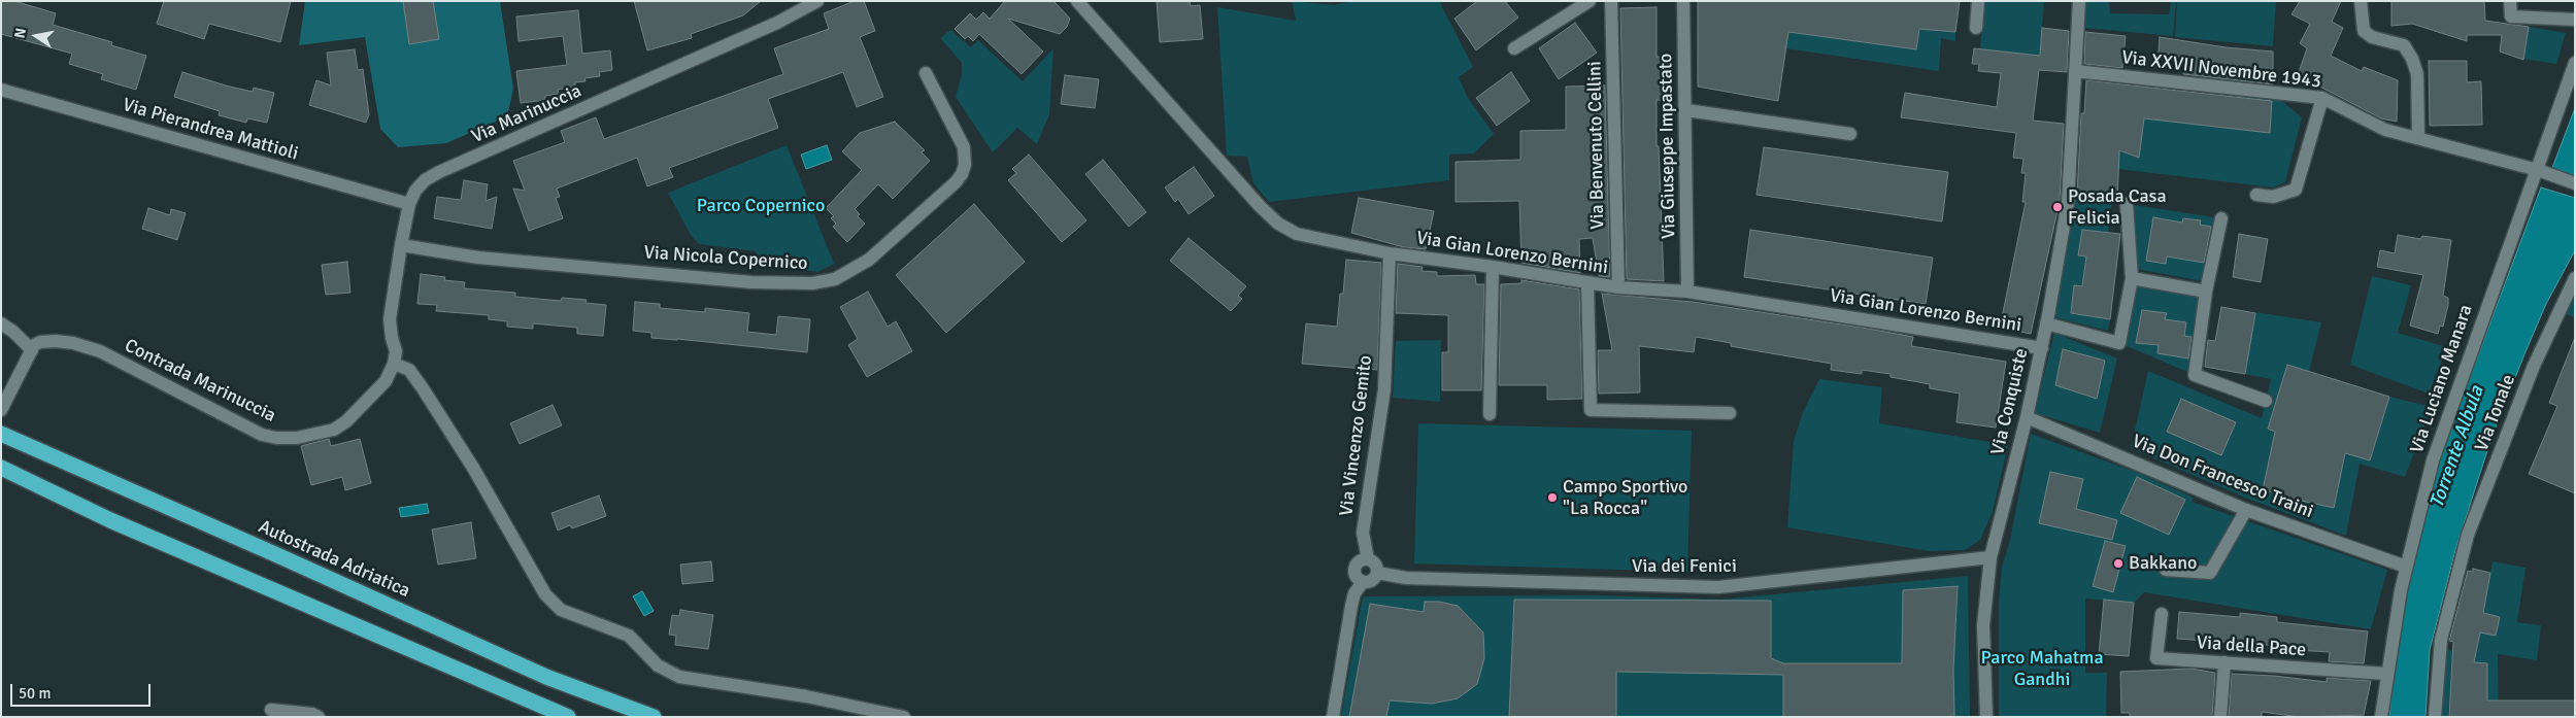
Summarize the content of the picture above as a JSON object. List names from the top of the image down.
{
  "streets": {
    "highway": ["Autostrada Adriatica"],
    "street": [
      "Via XXVII Novembre 1943",
      "Via Marinuccia",
      "Via Pierandrea Mattioli",
      "Via Benvenuto Cellini",
      "Via Giuseppe Impastato",
      "Via Gian Lorenzo Bernini",
      "Via Nicola Copernico",
      "Via Luciano Manara",
      "Contrada Marinuccia",
      "Via Conquiste",
      "Via Tonale",
      "Via Vincenzo Gemito",
      "Via Don Francesco Traini",
      "Via dei Fenici",
      "Via della Pace"
    ]
  },
  "crossings": [
    ["Via XXVII Novembre 1943", "Via Luciano Manara"],
    ["Via XXVII Novembre 1943", "Via Conquiste"],
    ["Via Marinuccia", "Via Pierandrea Mattioli"],
    ["Via Marinuccia", "Via Nicola Copernico"],
    ["Via Marinuccia", "Contrada Marinuccia"],
    ["Via Benvenuto Cellini", "Via Gian Lorenzo Bernini"],
    ["Via Giuseppe Impastato", "Via Gian Lorenzo Bernini"],
    ["Via Gian Lorenzo Bernini", "Via Conquiste"],
    ["Via Gian Lorenzo Bernini", "Via Vincenzo Gemito"],
    ["Via Luciano Manara", "Via Don Francesco Traini"],
    ["Via Luciano Manara", "Via della Pace"],
    ["Via Conquiste", "Via Don Francesco Traini"],
    ["Via Conquiste", "Via dei Fenici"],
    ["Via Vincenzo Gemito", "Via dei Fenici"]
  ],
  "water": ["Torrente Albula"],
  "parks": ["Parco Copernico", "Parco Mahatma Gandhi"],
  "places": ["Posada Casa Felicia", "Campo Sportivo \"La Rocca\"", "Bakkano"],
  "scale_bar": "50 m",
  "north": "left"
}
